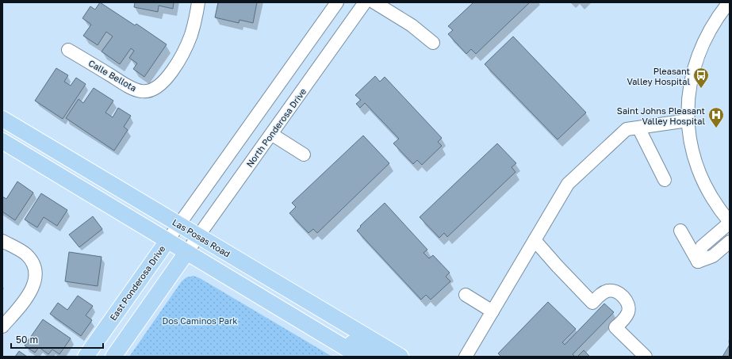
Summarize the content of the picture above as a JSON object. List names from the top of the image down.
{
  "streets": {
    "main road": ["Las Posas Road", "East Ponderosa Drive"],
    "street": ["Calle Bellota", "North Ponderosa Drive"]
  },
  "crossings": [
    ["North Ponderosa Drive", "Las Posas Road"]
  ],
  "parks": ["Dos Caminos Park"],
  "places": {
    "bus stop": ["Pleasant Valley Hospital"],
    "hospital": ["Saint Johns Pleasant Valley Hospital"]
  },
  "scale_bar": "50 m"
}
